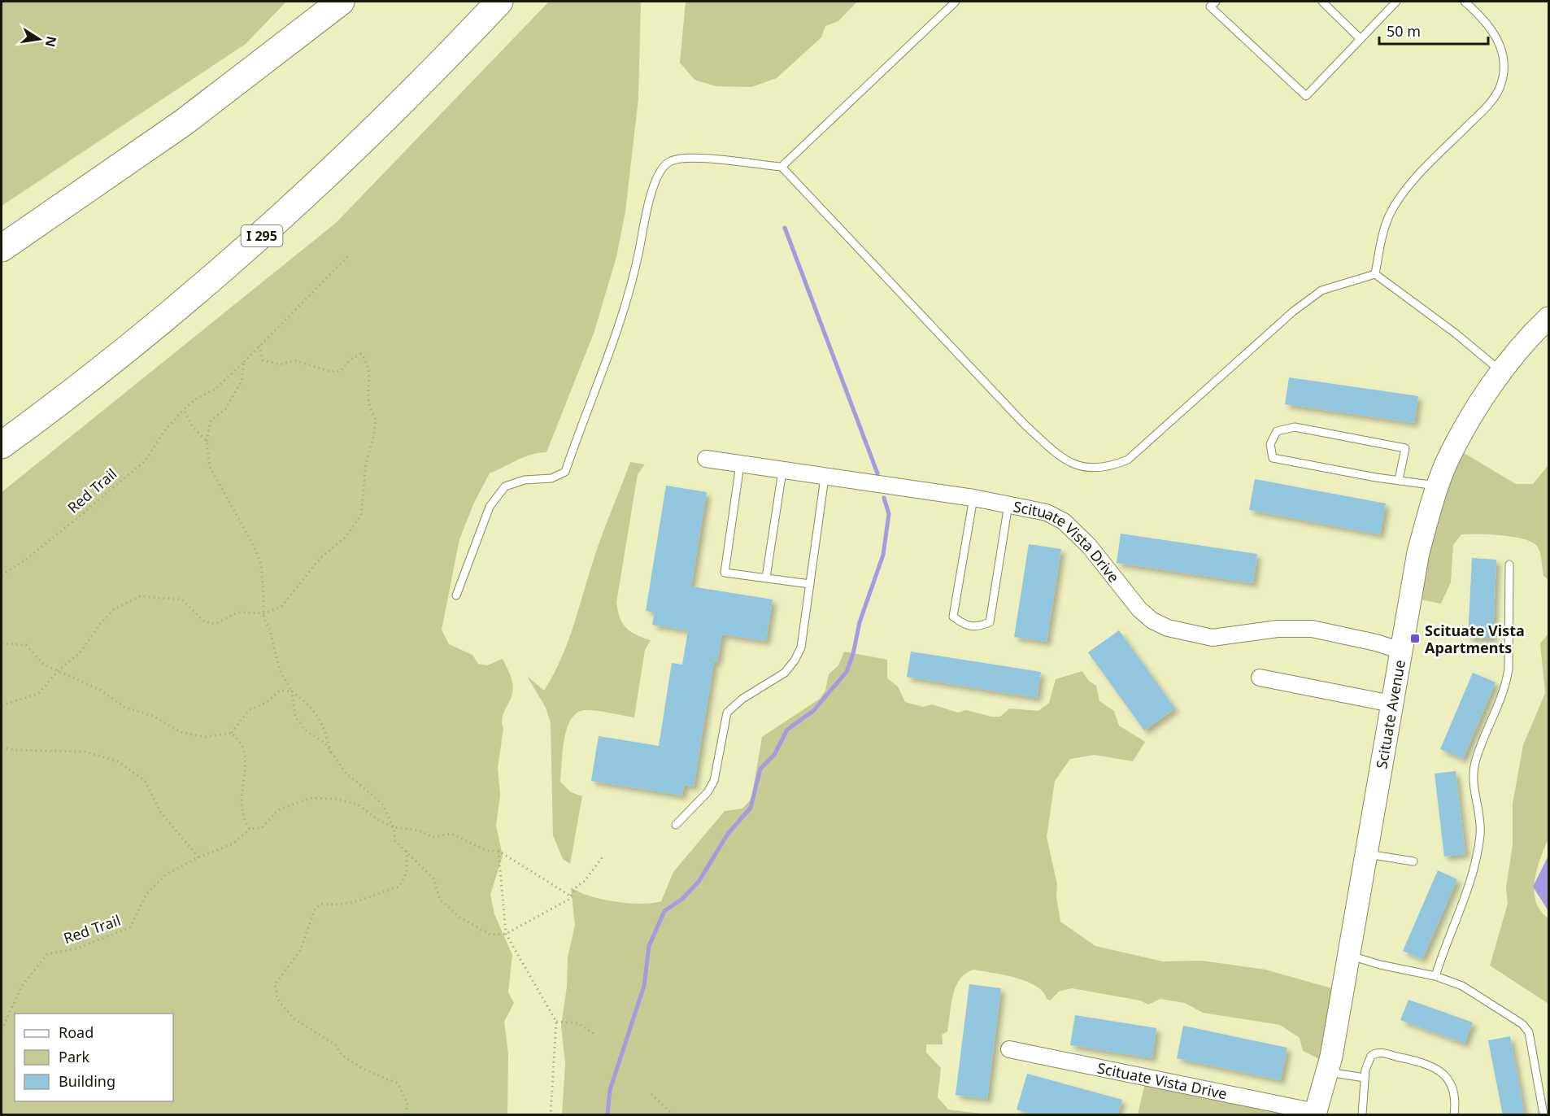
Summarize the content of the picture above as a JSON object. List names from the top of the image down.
{
  "streets": {
    "highway": ["I 295"],
    "main road": ["Scituate Avenue"],
    "street": ["Scituate Vista Drive"],
    "path": ["Red Trail"]
  },
  "crossings": [
    ["Scituate Vista Drive", "Scituate Avenue"]
  ],
  "places": {
    "transit": ["Scituate Vista Apartments"]
  },
  "legend": ["Road", "Park", "Building"],
  "scale_bar": "50 m",
  "north": "right"
}
